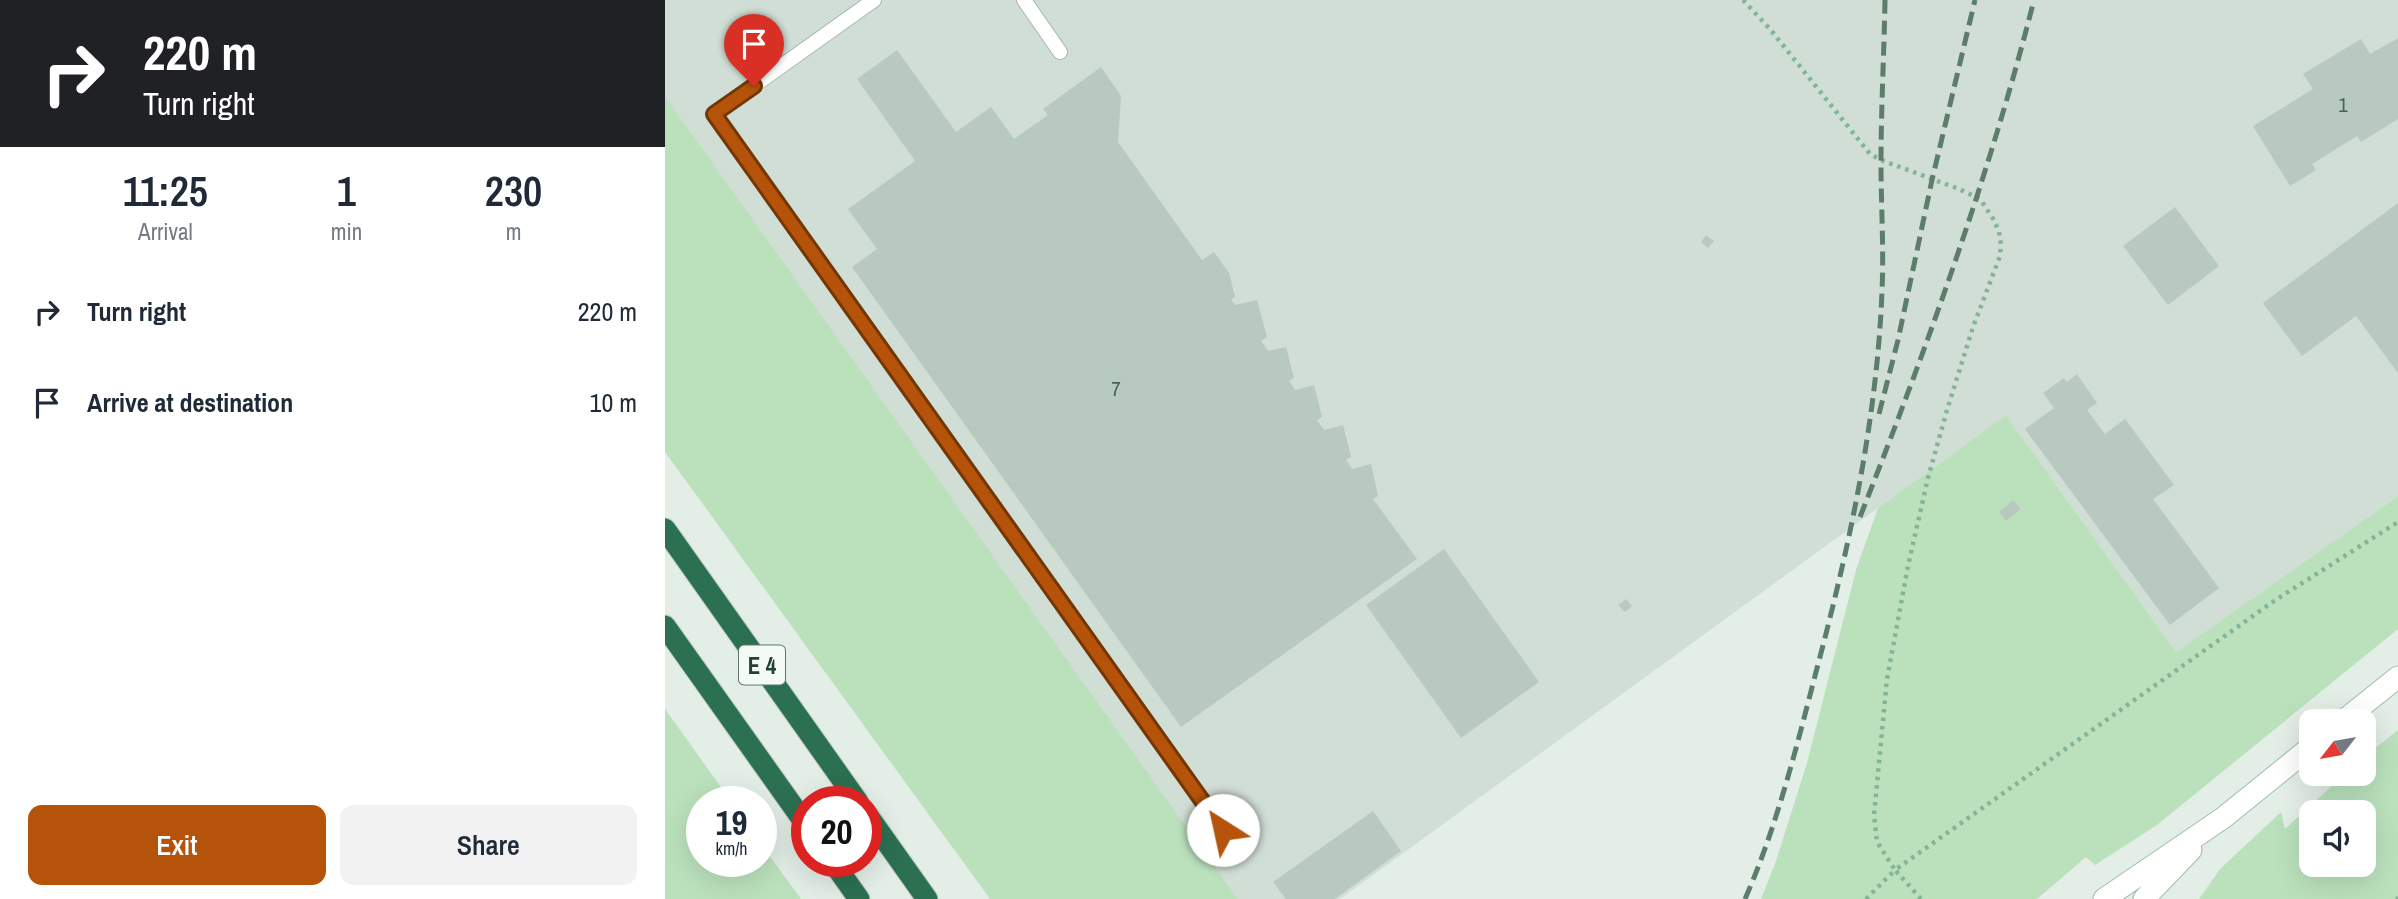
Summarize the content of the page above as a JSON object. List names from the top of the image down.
{
  "streets": {
    "highway": ["E 4"]
  },
  "house_numbers": ["1", "7"],
  "north": "bottom left",
  "page": {
    "turn": ["220 m", "Turn right"],
    "eta": [
      "11:25",
      "Arrival",
      "1",
      "min",
      "230",
      "m"
    ],
    "list": [
      {
        "name": "Turn right",
        "value": "220 m"
      },
      {
        "name": "Arrive at destination",
        "value": "10 m"
      }
    ],
    "speed": "19 km/h",
    "limit": "20",
    "buttons": ["Exit", "Share"]
  }
}
